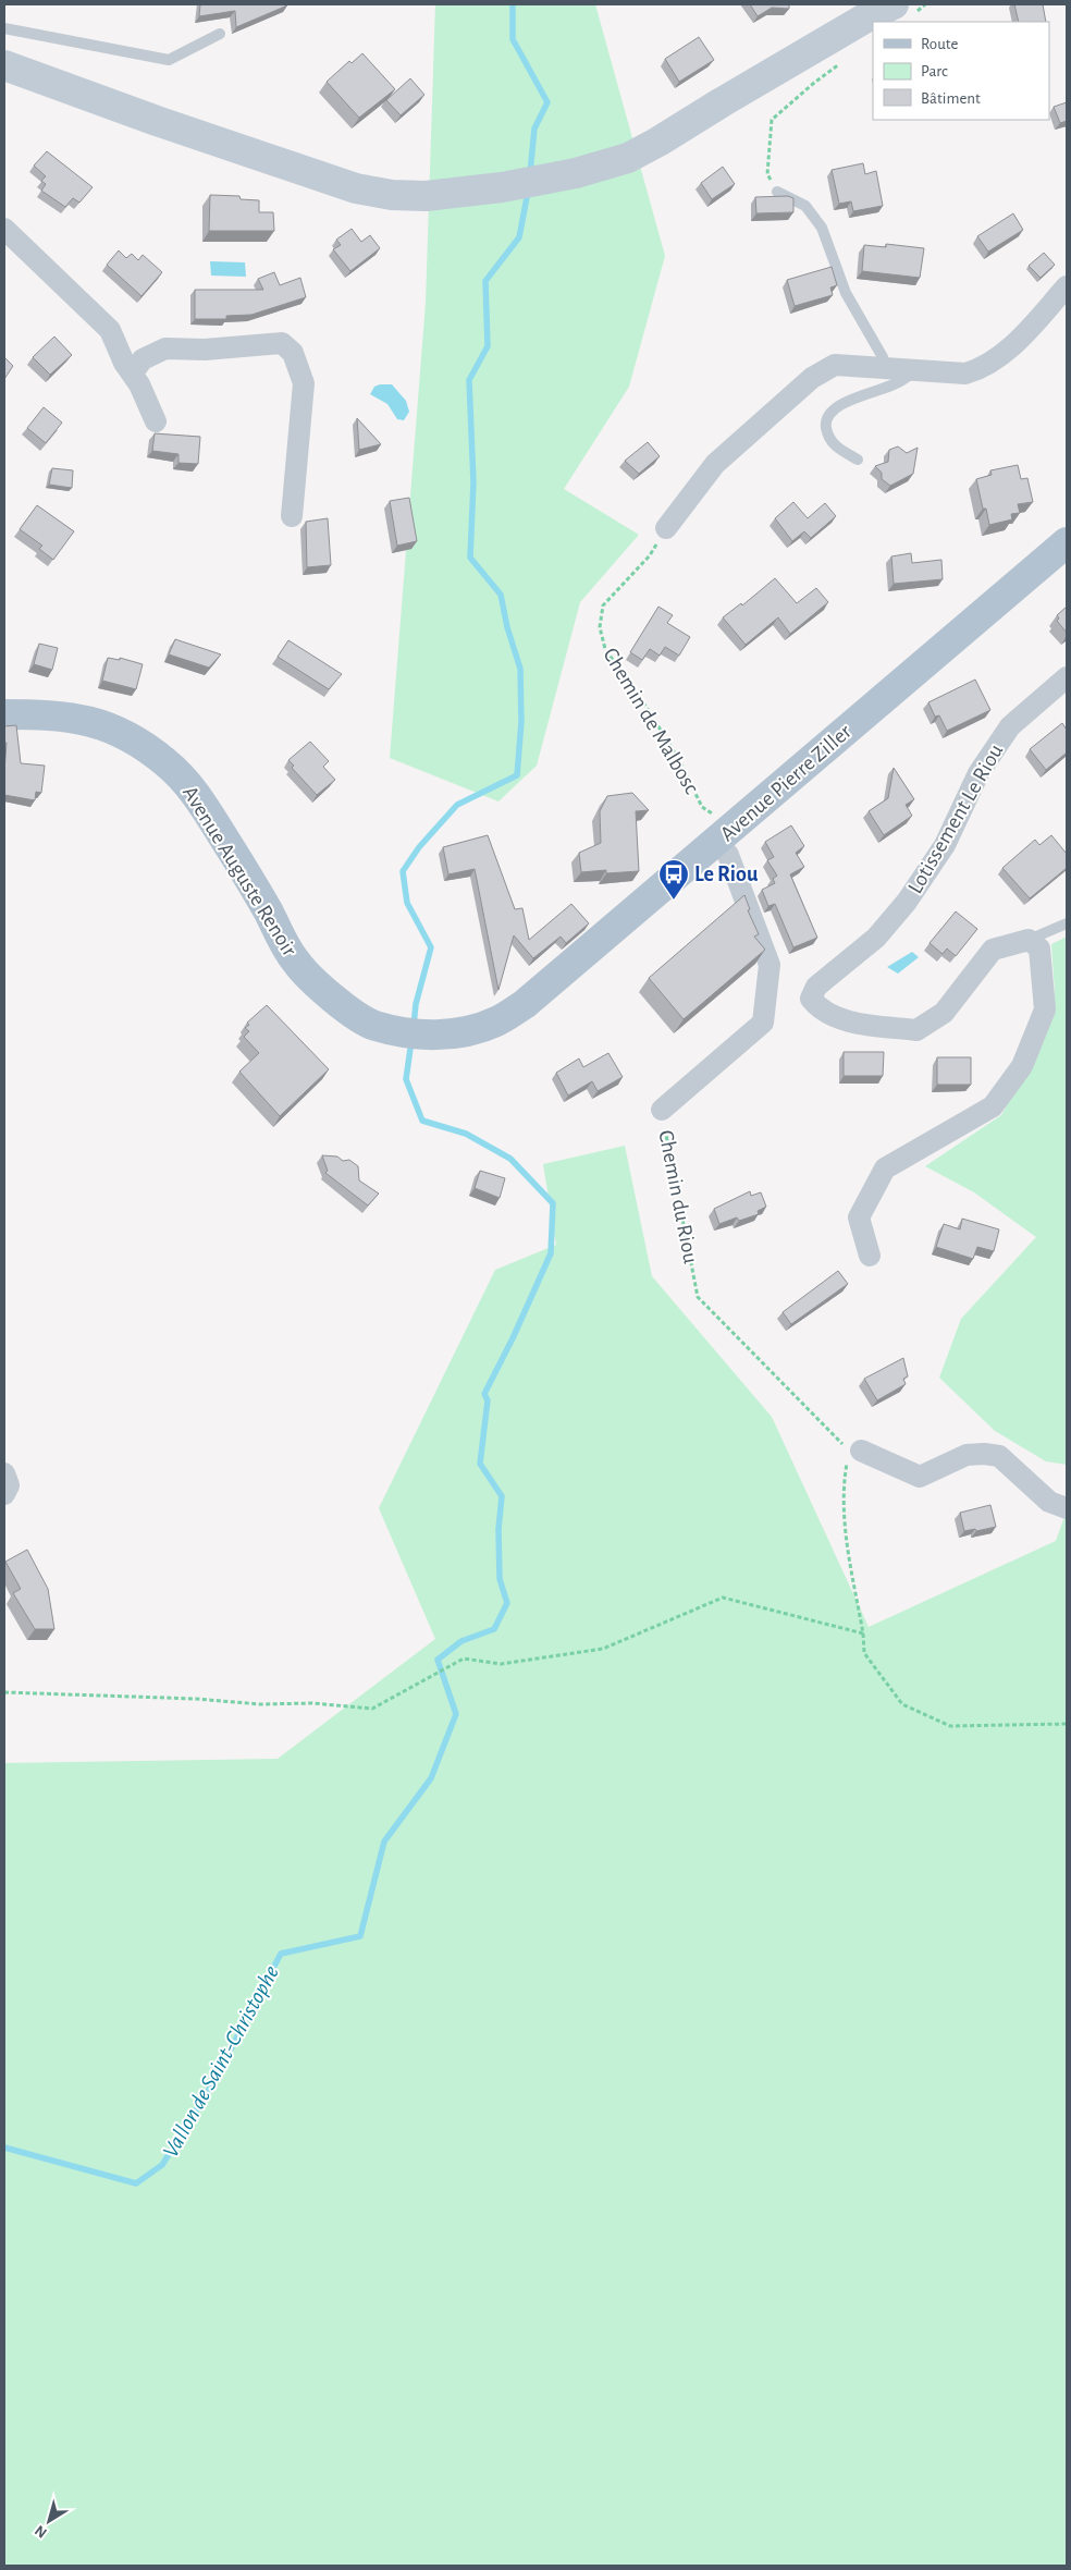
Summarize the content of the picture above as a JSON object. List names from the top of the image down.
{
  "streets": {
    "main road": ["Avenue Pierre Ziller", "Avenue Auguste Renoir"],
    "street": ["Lotissement Le Riou", "Chemin du Riou"],
    "path": ["Chemin de Malbosc"]
  },
  "crossings": [
    ["Chemin de Malbosc", "Avenue Pierre Ziller"],
    ["Chemin de Malbosc", "Chemin du Riou"],
    ["Avenue Pierre Ziller", "Avenue Auguste Renoir"],
    ["Avenue Pierre Ziller", "Chemin du Riou"]
  ],
  "water": ["Vallon de Saint-Christophe"],
  "places": {
    "bus stop": ["Le Riou"]
  },
  "legend": ["Route", "Parc", "Bâtiment"],
  "north": "bottom left"
}
